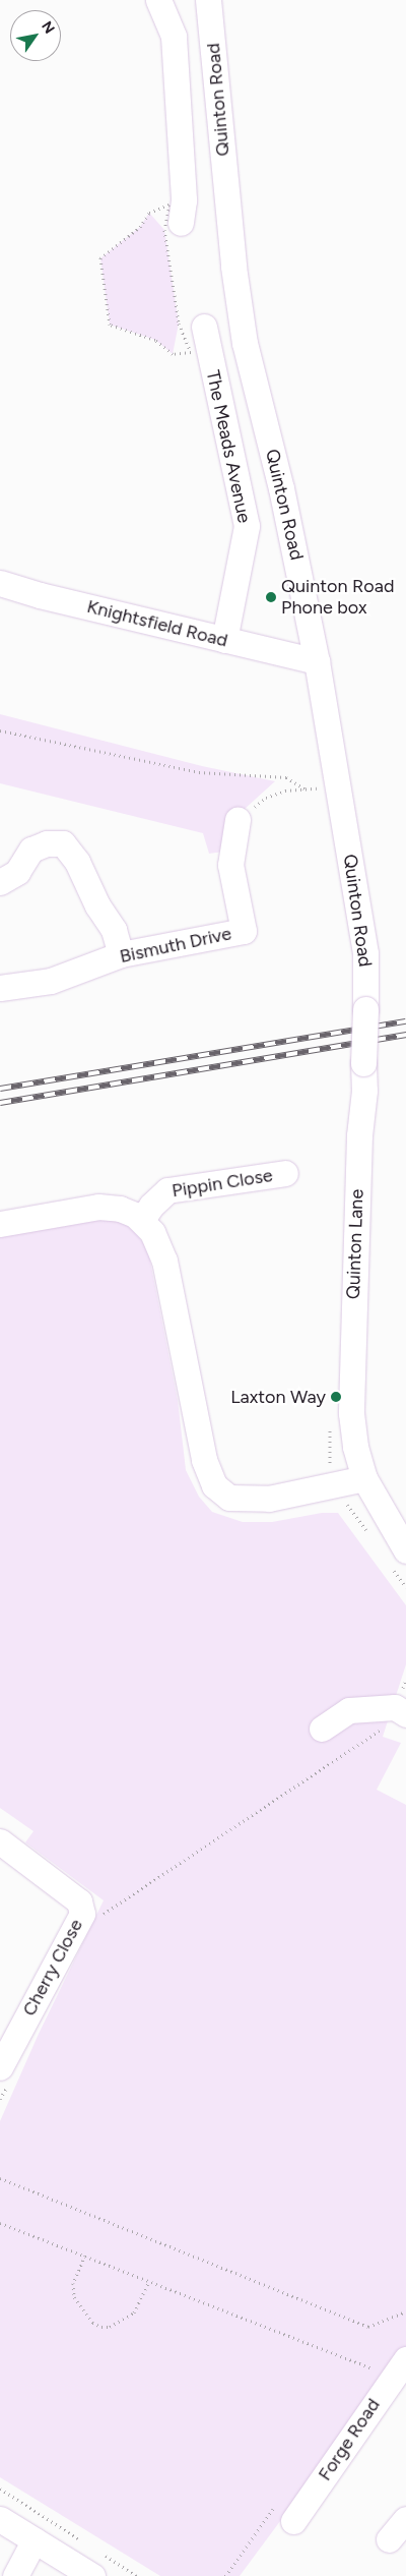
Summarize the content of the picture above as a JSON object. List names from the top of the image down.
{
  "streets": {
    "street": [
      "Quinton Road",
      "The Meads Avenue",
      "Knightsfield Road",
      "Bismuth Drive",
      "Pippin Close",
      "Quinton Lane",
      "Cherry Close",
      "Forge Road"
    ]
  },
  "crossings": [
    ["Quinton Road", "Knightsfield Road"],
    ["Quinton Road", "Quinton Lane"],
    ["The Meads Avenue", "Knightsfield Road"]
  ],
  "places": ["Quinton Road Phone box", "Laxton Way"],
  "north": "top right"
}
